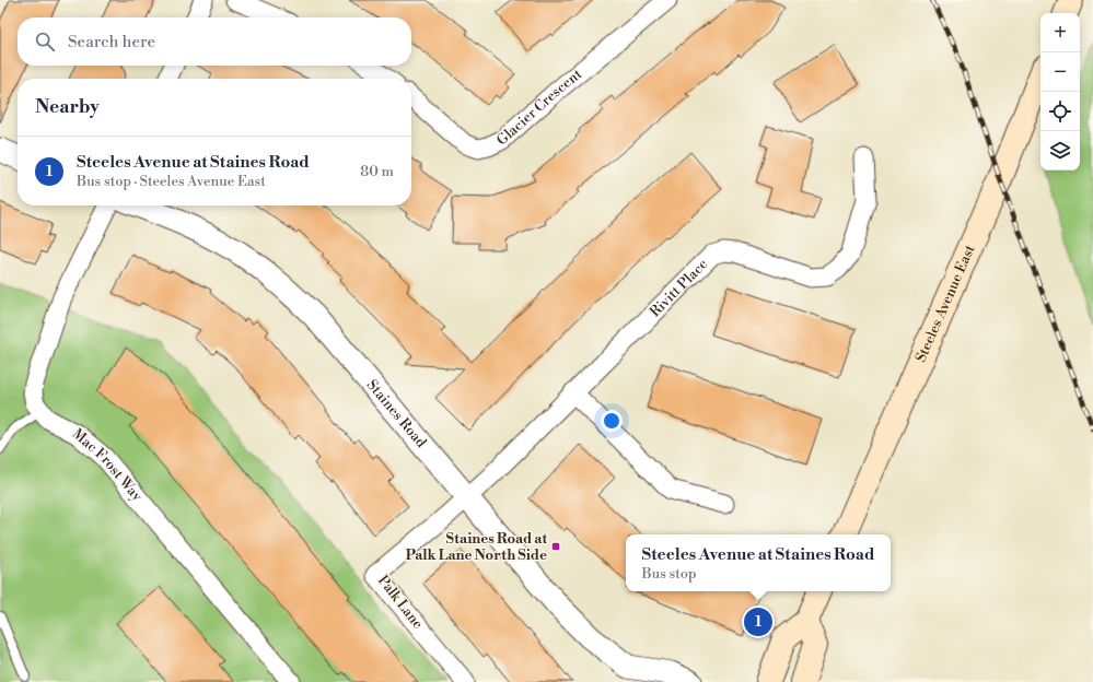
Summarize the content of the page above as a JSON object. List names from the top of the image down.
{
  "streets": {
    "main road": ["Steeles Avenue East"],
    "street": [
      "Glacier Crescent",
      "Rivitt Place",
      "Staines Road",
      "Mac Frost Way",
      "Palk Lane"
    ]
  },
  "crossings": [
    ["Rivitt Place", "Staines Road"],
    ["Rivitt Place", "Palk Lane"],
    ["Staines Road", "Palk Lane"]
  ],
  "places": {
    "transit": ["Staines Road at Palk Lane North Side"]
  },
  "page": {
    "map_buttons": ["+", "−"],
    "search": "Search here",
    "heading": "Nearby",
    "list": [
      {
        "mark": "1",
        "name": "Steeles Avenue at Staines Road",
        "note": "Bus stop · Steeles Avenue East",
        "value": "80 m"
      }
    ],
    "popup": ["Steeles Avenue at Staines Road", "Bus stop"],
    "pins": "1"
  }
}
